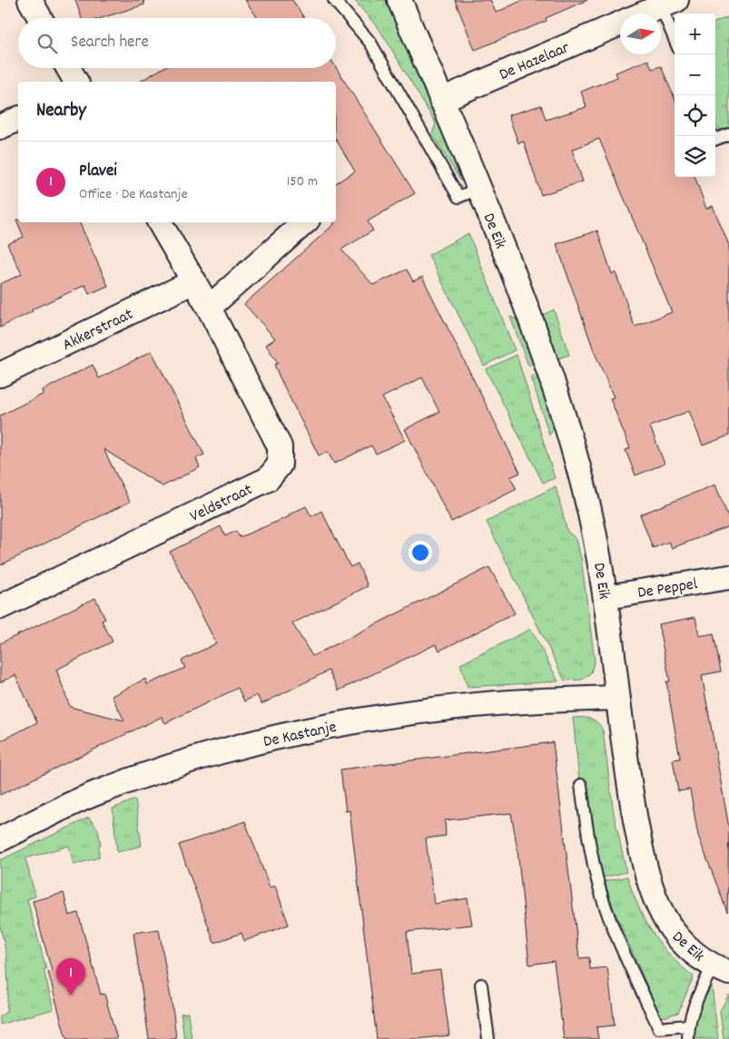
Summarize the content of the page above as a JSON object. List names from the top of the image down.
{
  "streets": {
    "street": [
      "De Hazelaar",
      "De Eik",
      "Akkerstraat",
      "Veldstraat",
      "De Peppel",
      "De Kastanje"
    ]
  },
  "crossings": [
    ["De Hazelaar", "De Eik"],
    ["De Eik", "De Peppel"],
    ["De Eik", "De Kastanje"],
    ["Akkerstraat", "Veldstraat"]
  ],
  "north": "right",
  "page": {
    "map_buttons": ["+", "−"],
    "search": "Search here",
    "heading": "Nearby",
    "list": [
      {
        "mark": "1",
        "name": "Plavei",
        "note": "Office · De Kastanje",
        "value": "150 m"
      }
    ],
    "pins": "1"
  }
}
